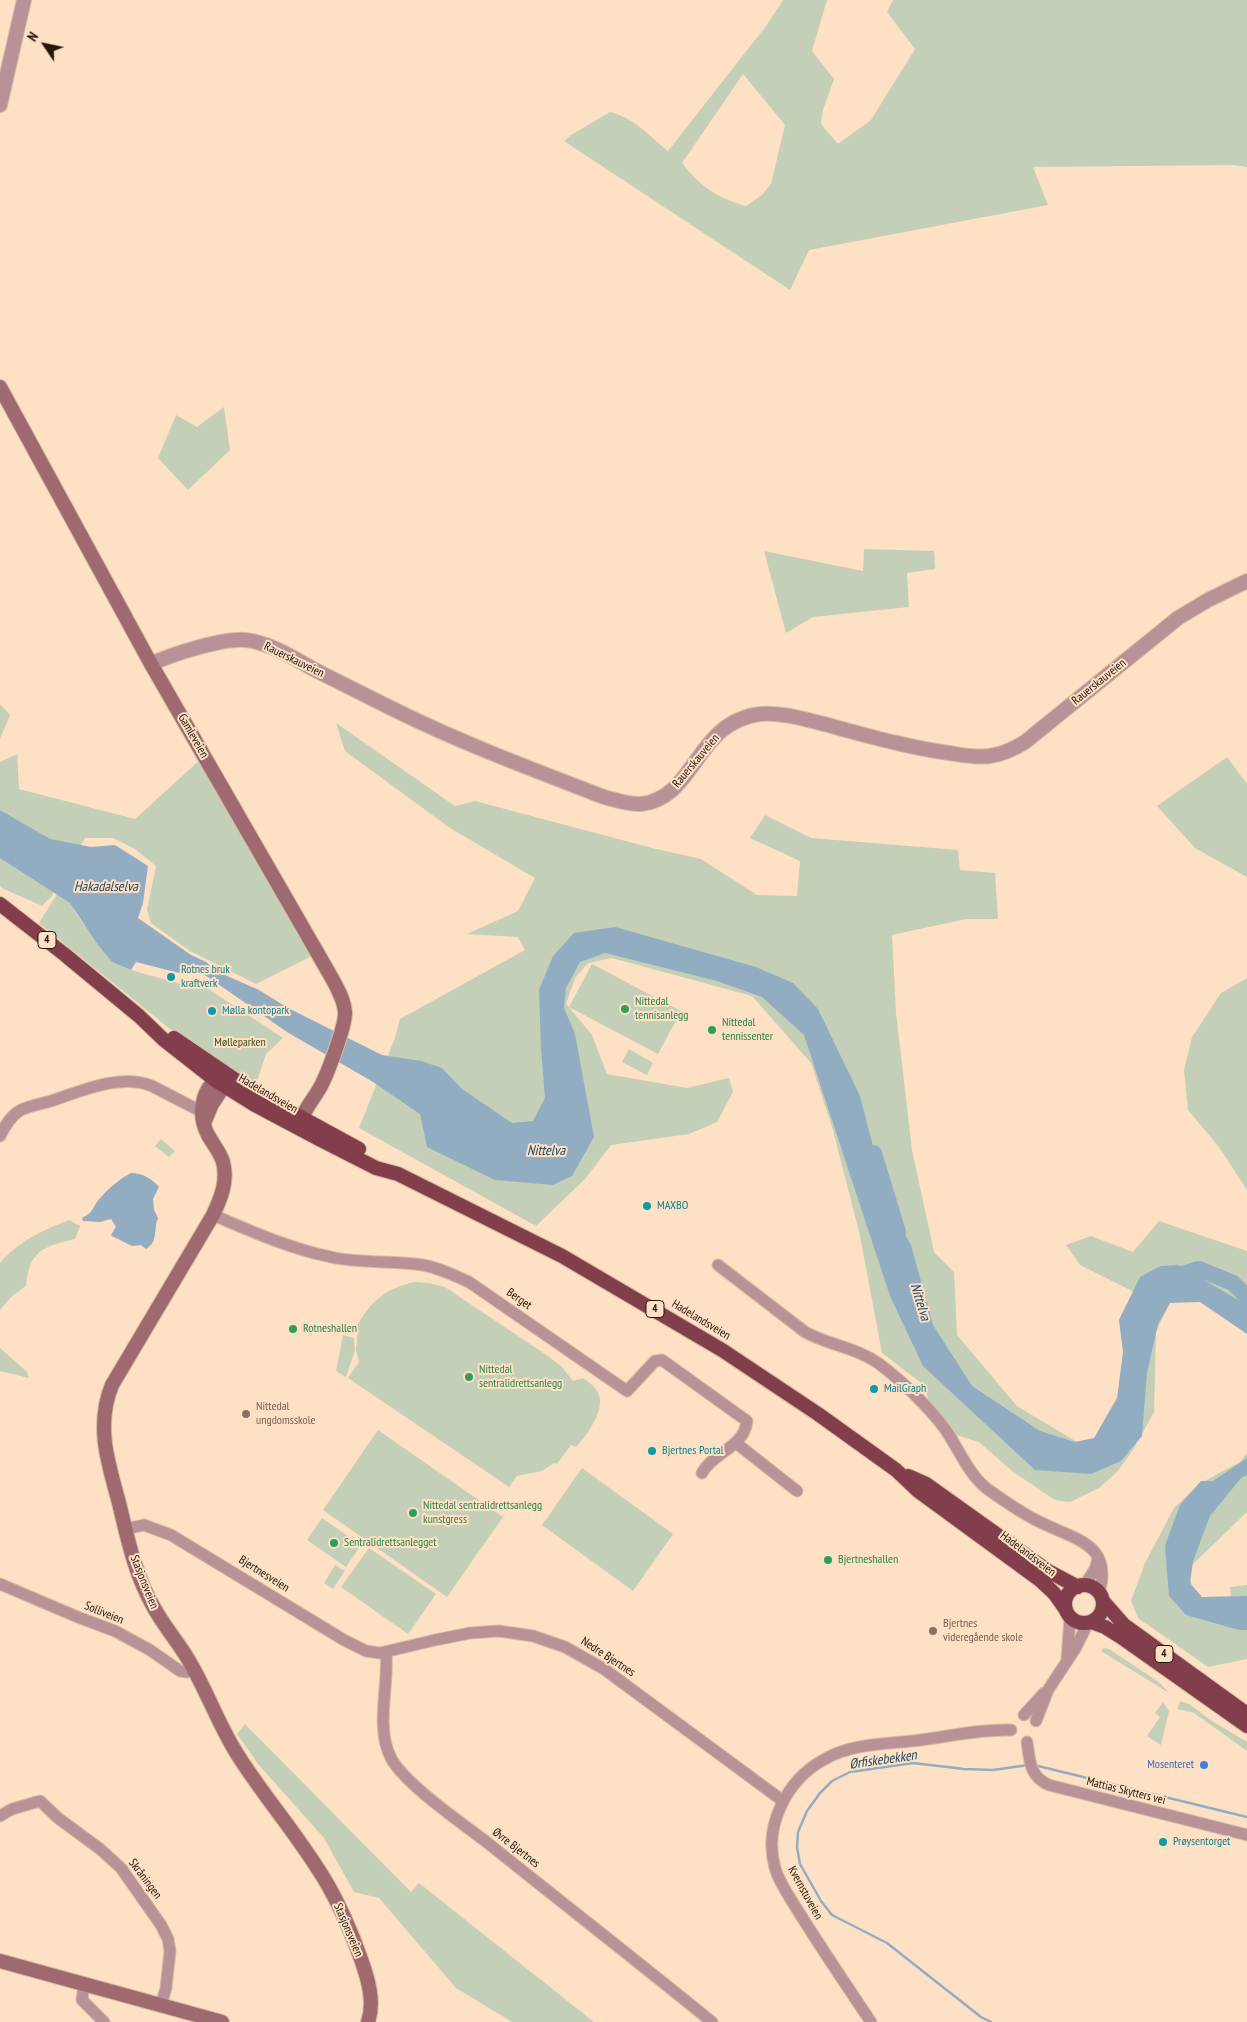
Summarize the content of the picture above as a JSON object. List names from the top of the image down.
{
  "streets": {
    "highway": ["4", "Hadelandsveien"],
    "main road": ["Gamleveien", "Stasjonsveien"],
    "street": [
      "Rauerskauveien",
      "Berget",
      "Bjertnesveien",
      "Solliveien",
      "Nedre Bjertnes",
      "Mattias Skytters vei",
      "Øvre Bjertnes",
      "Skråningen",
      "Kvernstuveien"
    ]
  },
  "crossings": [
    ["Rauerskauveien", "Gamleveien"],
    ["Gamleveien", "Hadelandsveien"],
    ["4", "Hadelandsveien"],
    ["Berget", "Stasjonsveien"],
    ["Bjertnesveien", "Stasjonsveien"],
    ["Bjertnesveien", "Nedre Bjertnes"],
    ["Bjertnesveien", "Øvre Bjertnes"],
    ["Stasjonsveien", "Solliveien"],
    ["Nedre Bjertnes", "Øvre Bjertnes"],
    ["Nedre Bjertnes", "Kvernstuveien"]
  ],
  "water": ["Hakadalselva", "Nittelva", "Ørfiskebekken"],
  "parks": ["Mølleparken"],
  "places": [
    "Rotnes bruk kraftverk",
    "Nittedal tennisanlegg",
    "Mølla kontopark",
    "Nittedal tennissenter",
    "MAXBO",
    "Rotneshallen",
    "Nittedal sentralidrettsanlegg",
    "MailGraph",
    "Nittedal ungdomsskole",
    "Bjertnes Portal",
    "Nittedal sentralidrettsanlegg kunstgress",
    "Sentralidrettsanlegget",
    "Bjertneshallen",
    "Bjertnes videregående skole",
    "Mosenteret",
    "Prøysentorget"
  ],
  "north": "top left"
}
